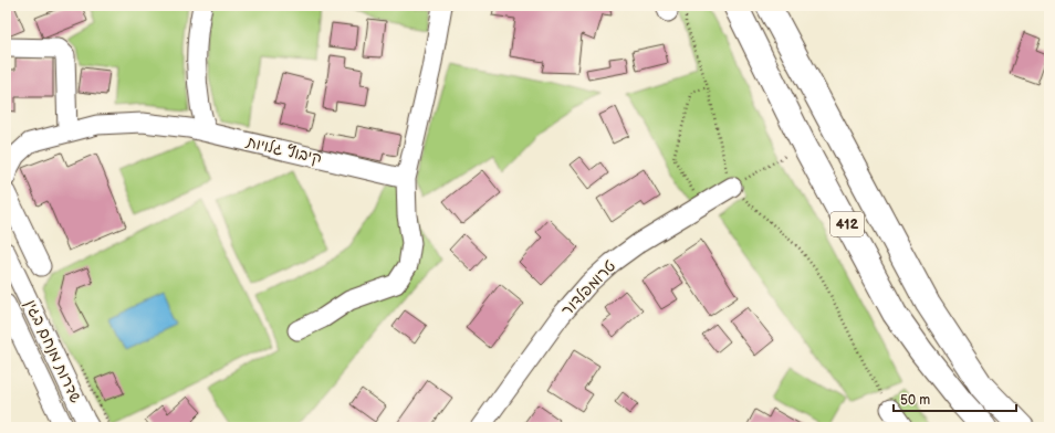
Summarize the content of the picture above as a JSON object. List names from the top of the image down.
{
  "streets": {
    "main road": ["412"],
    "street": ["קיבוץ גלויות", "טרומפלדור", "שדרות מנחם בגין"]
  },
  "scale_bar": "50 m"
}
